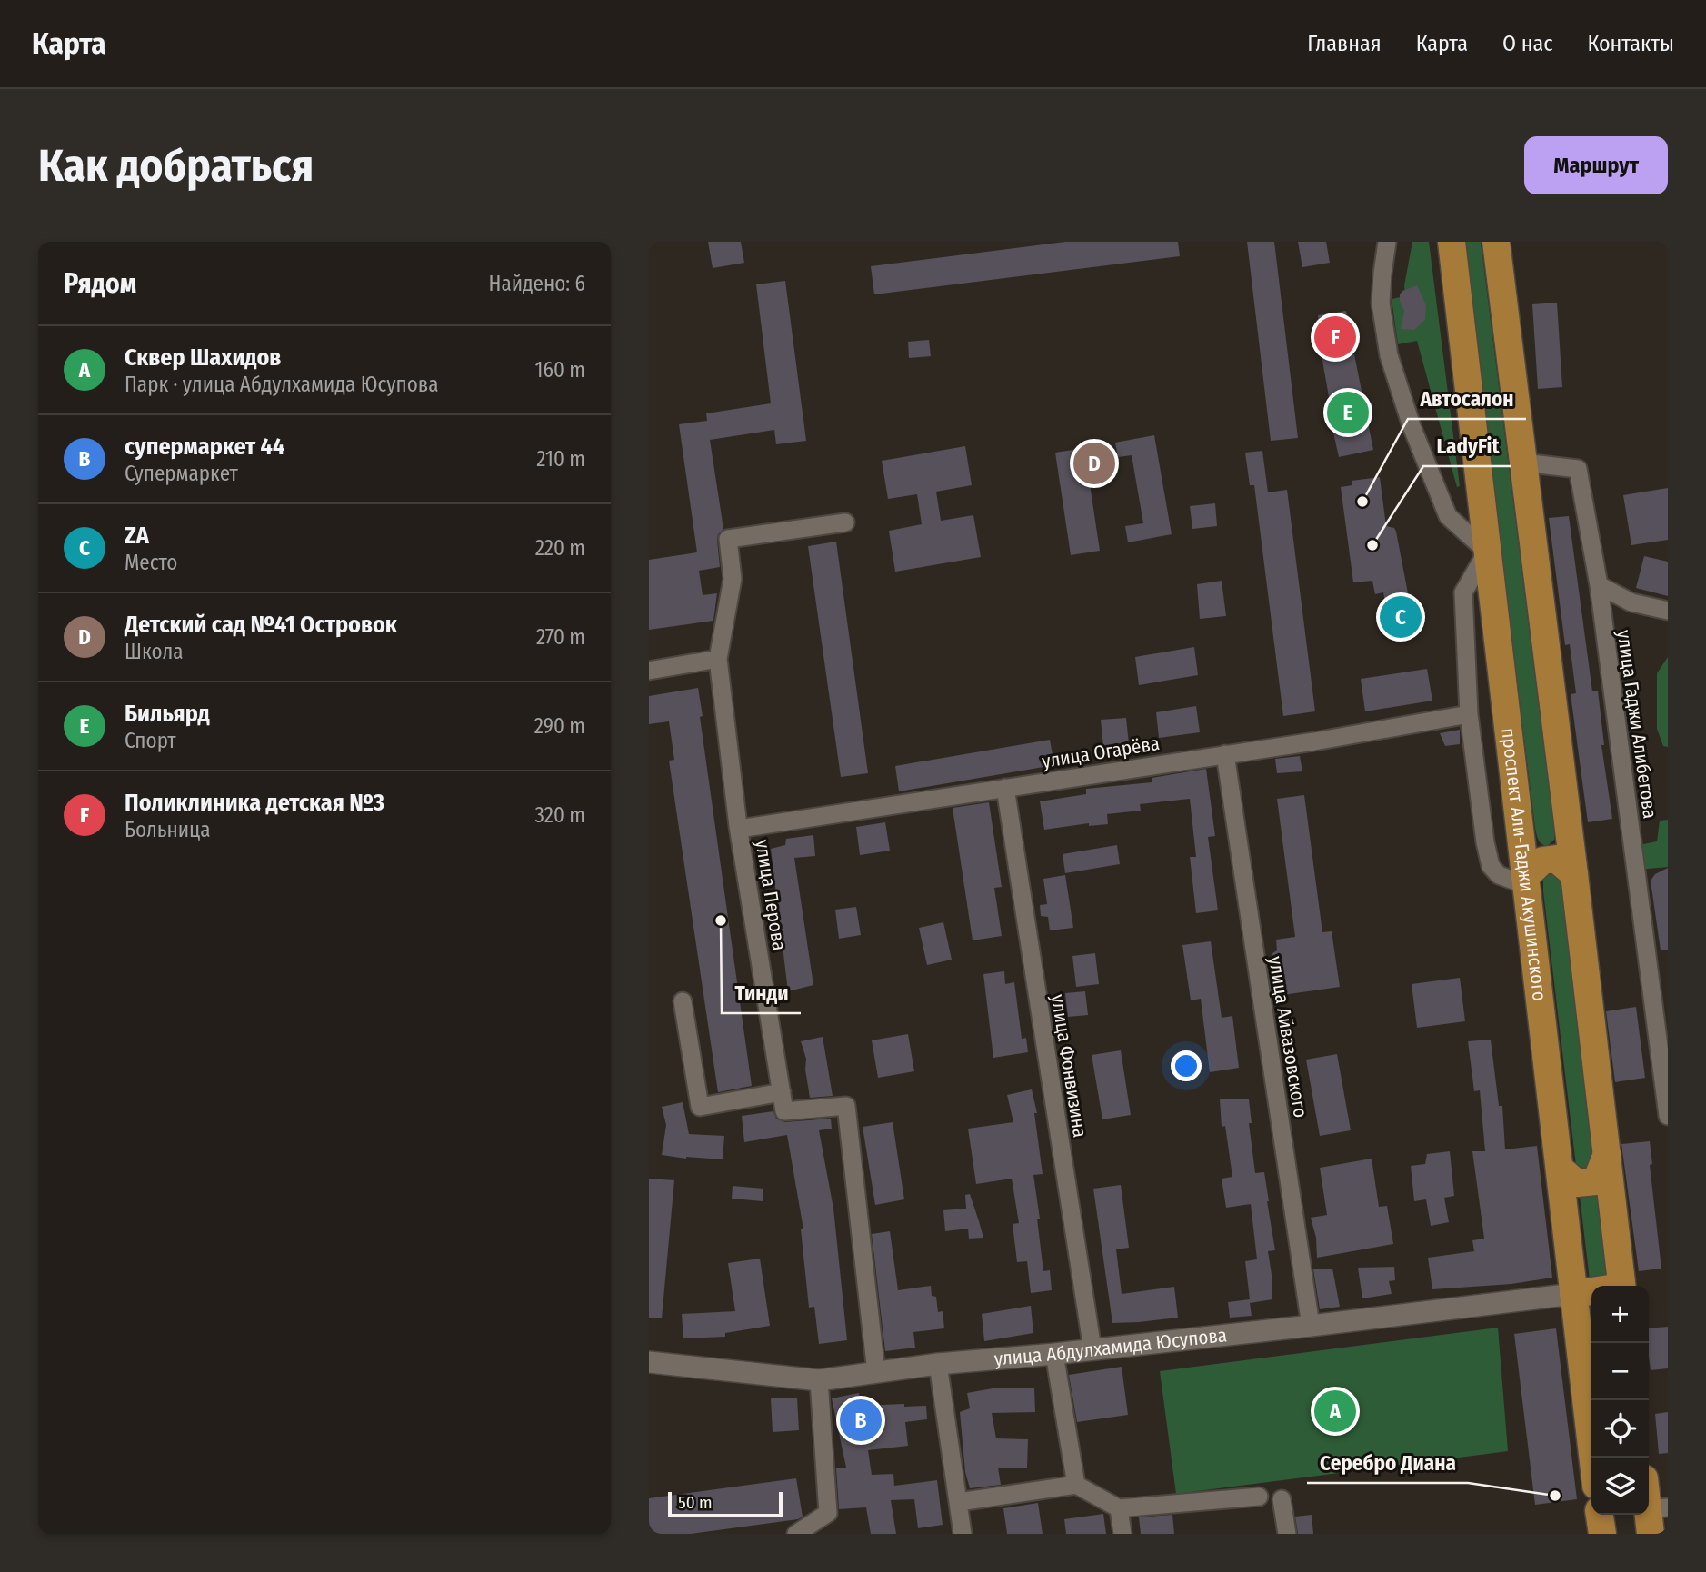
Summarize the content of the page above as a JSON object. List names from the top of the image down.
{
  "streets": {
    "main road": ["проспект Али-Гаджи Акушинского"],
    "street": [
      "улица Гаджи Алибегова",
      "улица Огарёва",
      "улица Перова",
      "улица Айвазовского",
      "улица Фонвизина",
      "улица Абдулхамида Юсупова"
    ]
  },
  "crossings": [
    ["улица Огарёва", "улица Перова"],
    ["улица Огарёва", "улица Айвазовского"],
    ["улица Огарёва", "улица Фонвизина"],
    ["проспект Али-Гаджи Акушинского", "улица Абдулхамида Юсупова"],
    ["улица Айвазовского", "улица Абдулхамида Юсупова"],
    ["улица Фонвизина", "улица Абдулхамида Юсупова"]
  ],
  "places": [
    "Автосалон",
    "LadyFit",
    "Тинди",
    "Серебро Диана"
  ],
  "scale_bar": "50 m",
  "page": {
    "header": "Карта",
    "nav": [
      "Главная",
      "Карта",
      "О нас",
      "Контакты"
    ],
    "buttons": "Маршрут",
    "title": "Как добраться",
    "heading": ["Рядом", "Найдено: 6"],
    "pins": [
      "F",
      "E",
      "D",
      "C",
      "A",
      "B"
    ],
    "list": [
      {
        "mark": "A",
        "name": "Сквер Шахидов",
        "note": "Парк · улица Абдулхамида Юсупова",
        "value": "160 m"
      },
      {
        "mark": "B",
        "name": "супермаркет 44",
        "note": "Супермаркет",
        "value": "210 m"
      },
      {
        "mark": "C",
        "name": "ZA",
        "note": "Место",
        "value": "220 m"
      },
      {
        "mark": "D",
        "name": "Детский сад №41 Островок",
        "note": "Школа",
        "value": "270 m"
      },
      {
        "mark": "E",
        "name": "Бильярд",
        "note": "Спорт",
        "value": "290 m"
      },
      {
        "mark": "F",
        "name": "Поликлиника детская №3",
        "note": "Больница",
        "value": "320 m"
      }
    ],
    "map_buttons": ["+", "−"],
    "scale": "50 m"
  }
}
